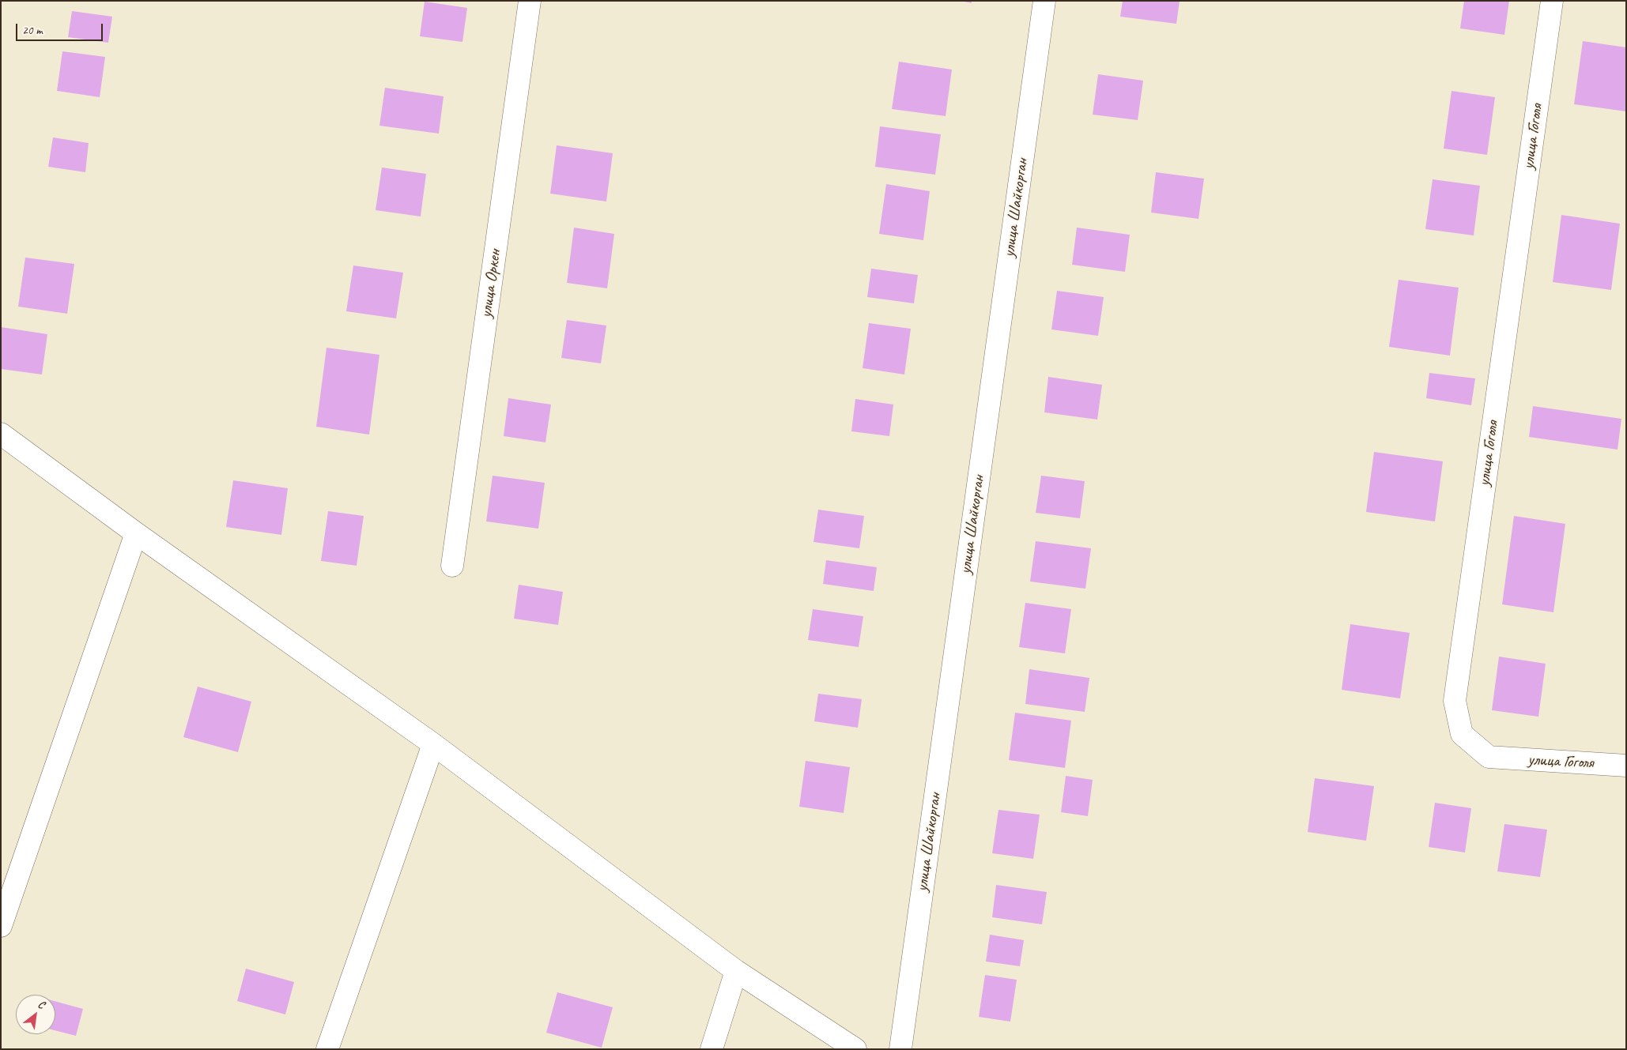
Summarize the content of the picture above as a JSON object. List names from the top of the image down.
{
  "streets": {
    "street": ["улица Гоголя", "улица Шайкорган", "улица Оркен"]
  },
  "scale_bar": "20 m",
  "north": "top right"
}
